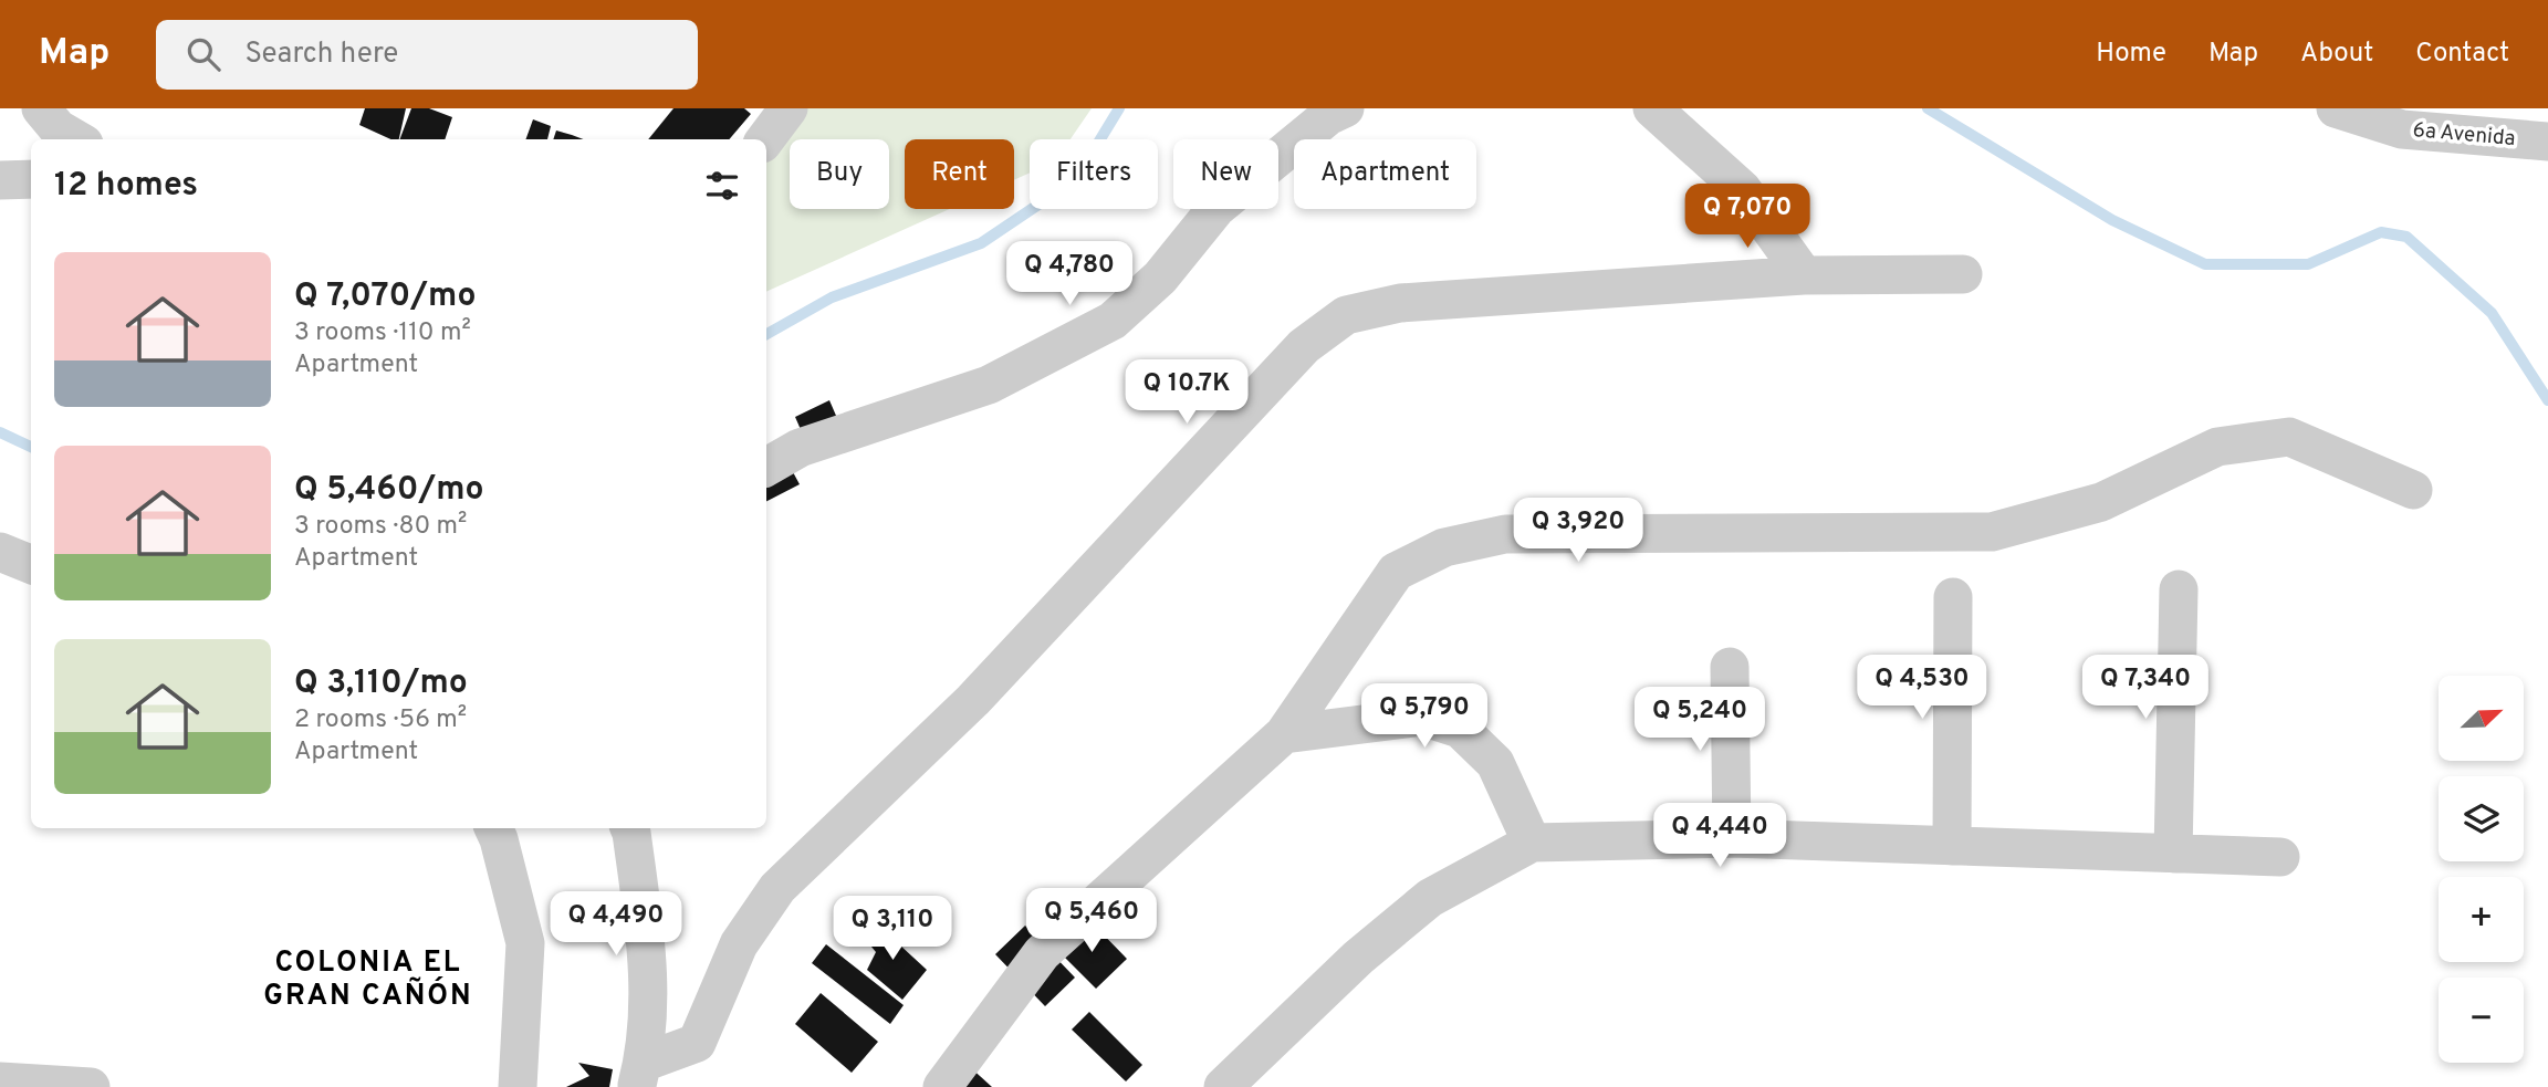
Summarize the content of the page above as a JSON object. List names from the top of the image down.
{
  "streets": {
    "street": ["6a Avenida"]
  },
  "districts": ["COLONIA EL GRAN CAÑÓN"],
  "north": "top right",
  "page": {
    "header": "Map",
    "search": "Search here",
    "nav": [
      "Home",
      "Map",
      "About",
      "Contact"
    ],
    "chip": [
      "Buy",
      "Rent",
      "Filters",
      "New",
      "Apartment"
    ],
    "heading": "12 homes",
    "price": [
      "Q 7,070",
      "Q 4,780",
      "Q 10.7K",
      "Q 3,920",
      "Q 4,530",
      "Q 7,340",
      "Q 5,790",
      "Q 5,240",
      "Q 4,440",
      "Q 5,460",
      "Q 4,490",
      "Q 3,110"
    ],
    "list": [
      {
        "name": "Q 7,070/mo",
        "note": "3 rooms · 110 m² · Apartment"
      },
      {
        "name": "Q 5,460/mo",
        "note": "3 rooms · 80 m² · Apartment"
      },
      {
        "name": "Q 3,110/mo",
        "note": "2 rooms · 56 m² · Apartment"
      }
    ],
    "map_buttons": ["+", "−"]
  }
}
